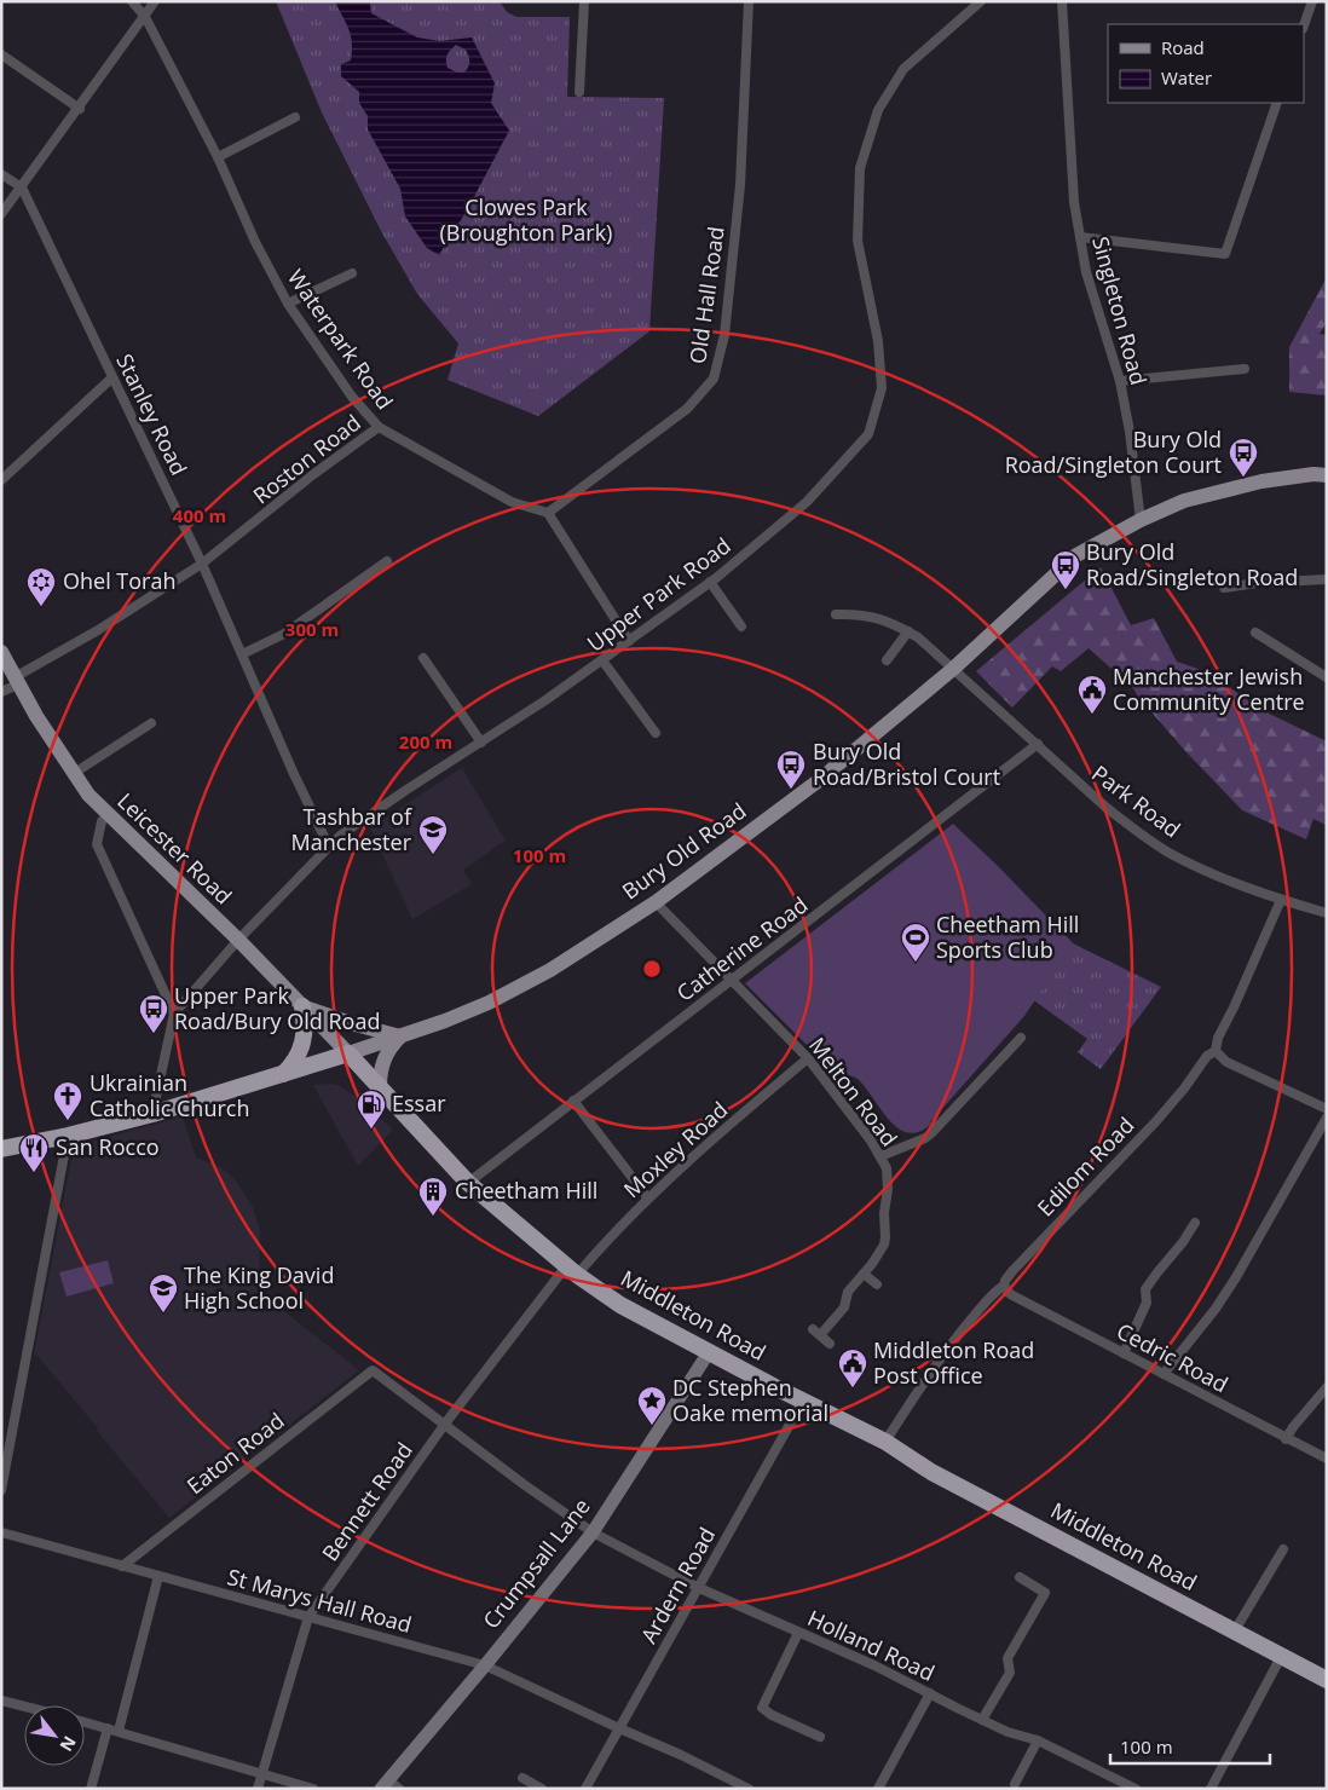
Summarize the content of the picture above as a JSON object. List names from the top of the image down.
{
  "streets": {
    "highway": ["Bury Old Road", "Middleton Road"],
    "main road": ["Leicester Road"],
    "street": [
      "Old Hall Road",
      "Singleton Road",
      "Waterpark Road",
      "Stanley Road",
      "Roston Road",
      "Upper Park Road",
      "Park Road",
      "Catherine Road",
      "Melton Road",
      "Moxley Road",
      "Edilom Road",
      "Cedric Road",
      "Eaton Road",
      "Bennett Road",
      "Crumpsall Lane",
      "Ardern Road",
      "St Marys Hall Road",
      "Holland Road"
    ]
  },
  "crossings": [
    ["Old Hall Road", "Waterpark Road"],
    ["Singleton Road", "Bury Old Road"],
    ["Waterpark Road", "Roston Road"],
    ["Stanley Road", "Roston Road"],
    ["Stanley Road", "Upper Park Road"],
    ["Roston Road", "Leicester Road"],
    ["Upper Park Road", "Leicester Road"],
    ["Upper Park Road", "Bury Old Road"],
    ["Park Road", "Bury Old Road"],
    ["Park Road", "Catherine Road"],
    ["Park Road", "Edilom Road"],
    ["Leicester Road", "Bury Old Road"],
    ["Leicester Road", "Middleton Road"],
    ["Bury Old Road", "Melton Road"],
    ["Bury Old Road", "Middleton Road"],
    ["Catherine Road", "Melton Road"],
    ["Catherine Road", "Middleton Road"],
    ["Melton Road", "Moxley Road"],
    ["Moxley Road", "Middleton Road"],
    ["Moxley Road", "Bennett Road"],
    ["Edilom Road", "Middleton Road"],
    ["Edilom Road", "Cedric Road"],
    ["Middleton Road", "Bennett Road"],
    ["Middleton Road", "Crumpsall Lane"],
    ["Middleton Road", "Ardern Road"],
    ["Eaton Road", "St Marys Hall Road"],
    ["Eaton Road", "Holland Road"],
    ["Bennett Road", "St Marys Hall Road"],
    ["Bennett Road", "Holland Road"],
    ["Crumpsall Lane", "St Marys Hall Road"],
    ["Crumpsall Lane", "Holland Road"],
    ["Ardern Road", "St Marys Hall Road"],
    ["Ardern Road", "Holland Road"]
  ],
  "parks": ["Clowes Park (Broughton Park)"],
  "places": {
    "bus stop": [
      "Bury Old Road/Singleton Court",
      "Bury Old Road/Singleton Road",
      "Bury Old Road/Bristol Court",
      "Upper Park Road/Bury Old Road"
    ],
    "synagogue": ["Ohel Torah"],
    "public building": ["Manchester Jewish Community Centre", "Middleton Road Post Office"],
    "school or university": ["Tashbar of Manchester", "The King David High School"],
    "sports": ["Cheetham Hill Sports Club"],
    "church": ["Ukrainian Catholic Church"],
    "fuel station": ["Essar"],
    "restaurant": ["San Rocco"],
    "building": ["Cheetham Hill"],
    "place": ["DC Stephen Oake memorial"]
  },
  "legend": ["Road", "Water"],
  "scale_bar": "100 m",
  "north": "bottom right",
  "rings": [
    "400 m",
    "300 m",
    "200 m",
    "100 m"
  ]
}
